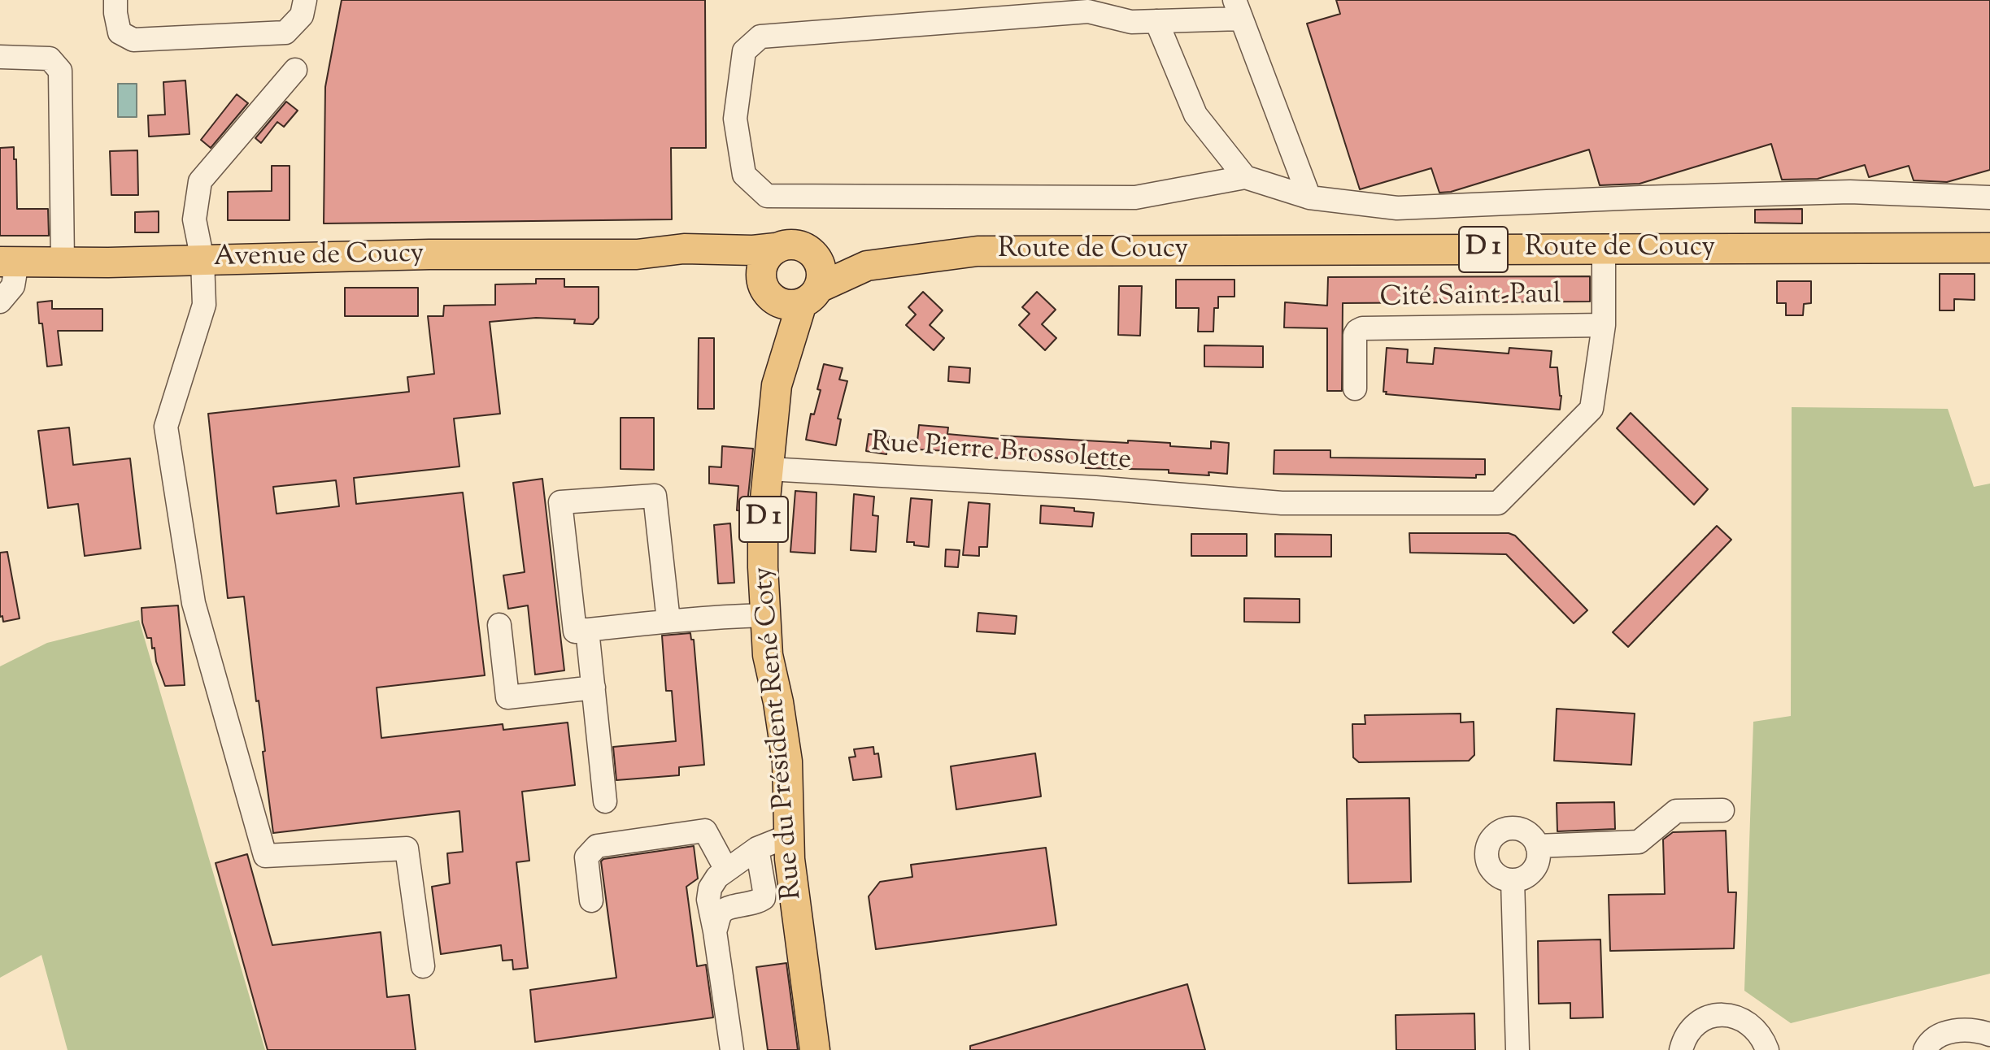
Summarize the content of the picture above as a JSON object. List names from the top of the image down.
{
  "streets": {
    "main road": [
      "D 1",
      "Route de Coucy",
      "Avenue de Coucy",
      "Rue du Président René Coty"
    ],
    "street": ["Cité Saint-Paul", "Rue Pierre Brossolette"]
  },
  "crossings": [
    ["Route de Coucy", "Avenue de Coucy"],
    ["Route de Coucy", "Rue Pierre Brossolette"],
    ["Route de Coucy", "Rue du Président René Coty"],
    ["Avenue de Coucy", "Rue du Président René Coty"],
    ["Cité Saint-Paul", "Rue Pierre Brossolette"],
    ["Rue Pierre Brossolette", "Rue du Président René Coty"]
  ]
}
